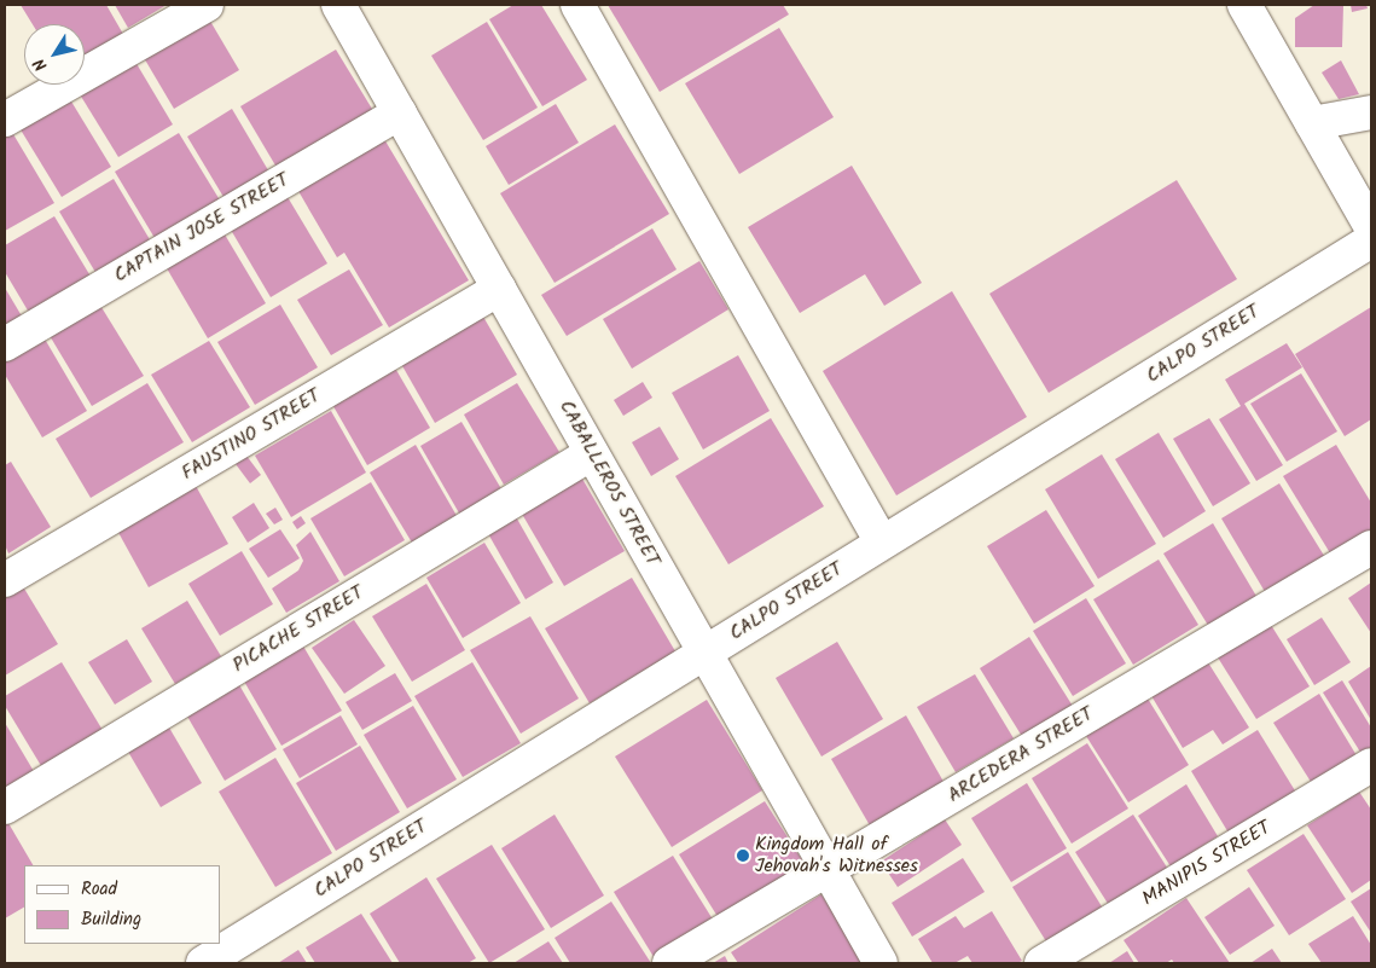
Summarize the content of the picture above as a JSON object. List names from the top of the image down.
{
  "streets": {
    "street": [
      "CAPTAIN JOSE STREET",
      "CALPO STREET",
      "FAUSTINO STREET",
      "CABALLEROS STREET",
      "PICACHE STREET",
      "ARCEDERA STREET",
      "MANIPIS STREET"
    ]
  },
  "crossings": [
    ["CAPTAIN JOSE STREET", "CABALLEROS STREET"],
    ["CALPO STREET", "CABALLEROS STREET"],
    ["FAUSTINO STREET", "CABALLEROS STREET"],
    ["CABALLEROS STREET", "PICACHE STREET"],
    ["CABALLEROS STREET", "ARCEDERA STREET"]
  ],
  "places": ["Kingdom Hall of Jehovah's Witnesses"],
  "legend": ["Road", "Building"],
  "north": "bottom left"
}
